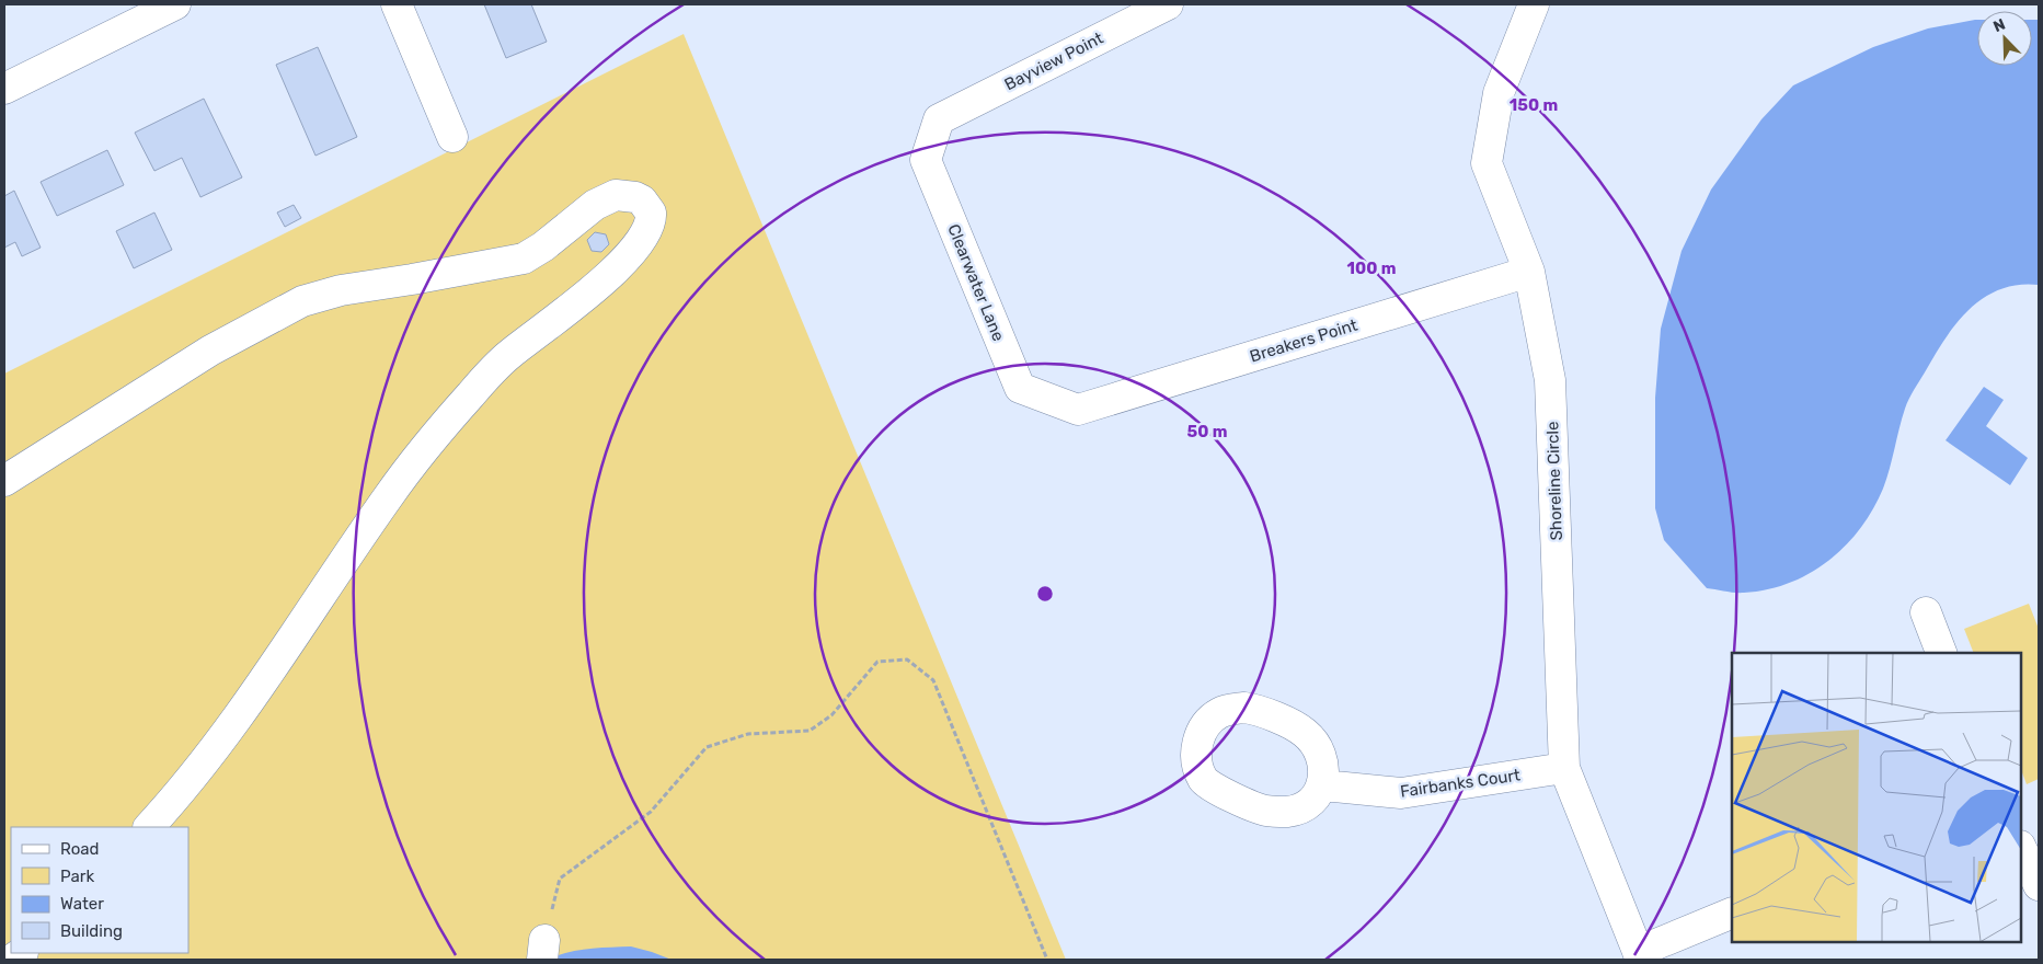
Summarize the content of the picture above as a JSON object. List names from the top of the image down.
{
  "streets": {
    "street": [
      "Bayview Point",
      "Clearwater Lane",
      "Breakers Point",
      "Shoreline Circle",
      "Fairbanks Court"
    ]
  },
  "crossings": [
    ["Bayview Point", "Clearwater Lane"],
    ["Clearwater Lane", "Breakers Point"],
    ["Breakers Point", "Shoreline Circle"],
    ["Shoreline Circle", "Fairbanks Court"]
  ],
  "legend": [
    "Road",
    "Park",
    "Water",
    "Building"
  ],
  "north": "top left",
  "rings": ["150 m", "100 m", "50 m"]
}
